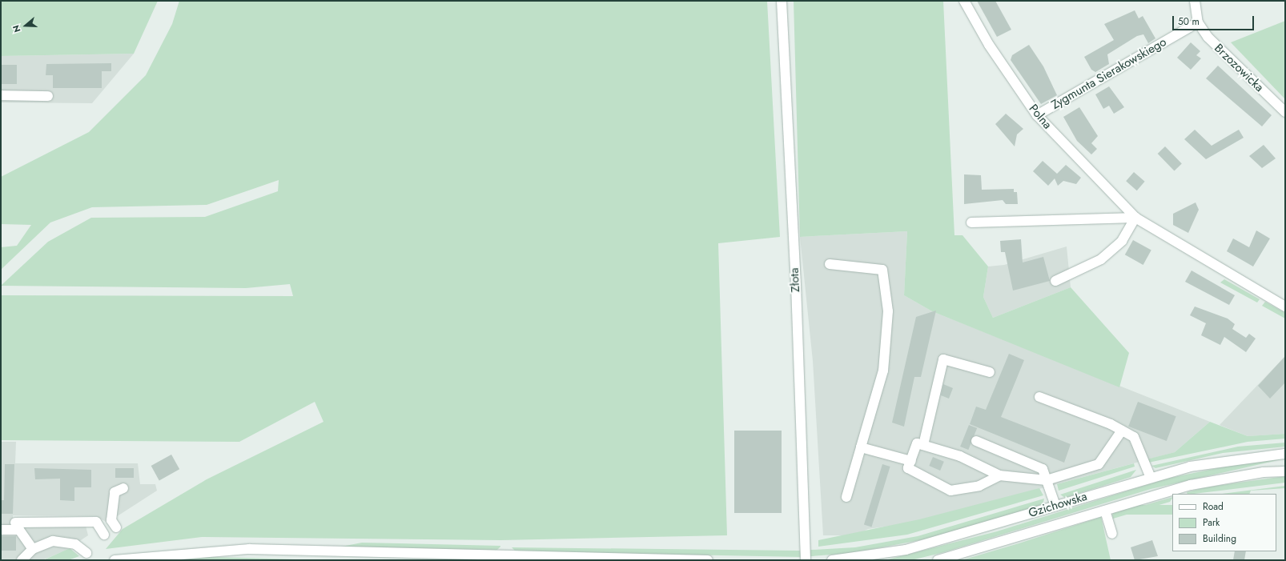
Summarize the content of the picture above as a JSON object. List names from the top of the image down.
{
  "streets": {
    "street": [
      "Brzozowicka",
      "Zygmunta Sierakowskiego",
      "Polna",
      "Złota",
      "Gzichowska"
    ]
  },
  "crossings": [
    ["Brzozowicka", "Zygmunta Sierakowskiego"],
    ["Zygmunta Sierakowskiego", "Polna"]
  ],
  "legend": ["Road", "Park", "Building"],
  "scale_bar": "50 m",
  "north": "left"
}
